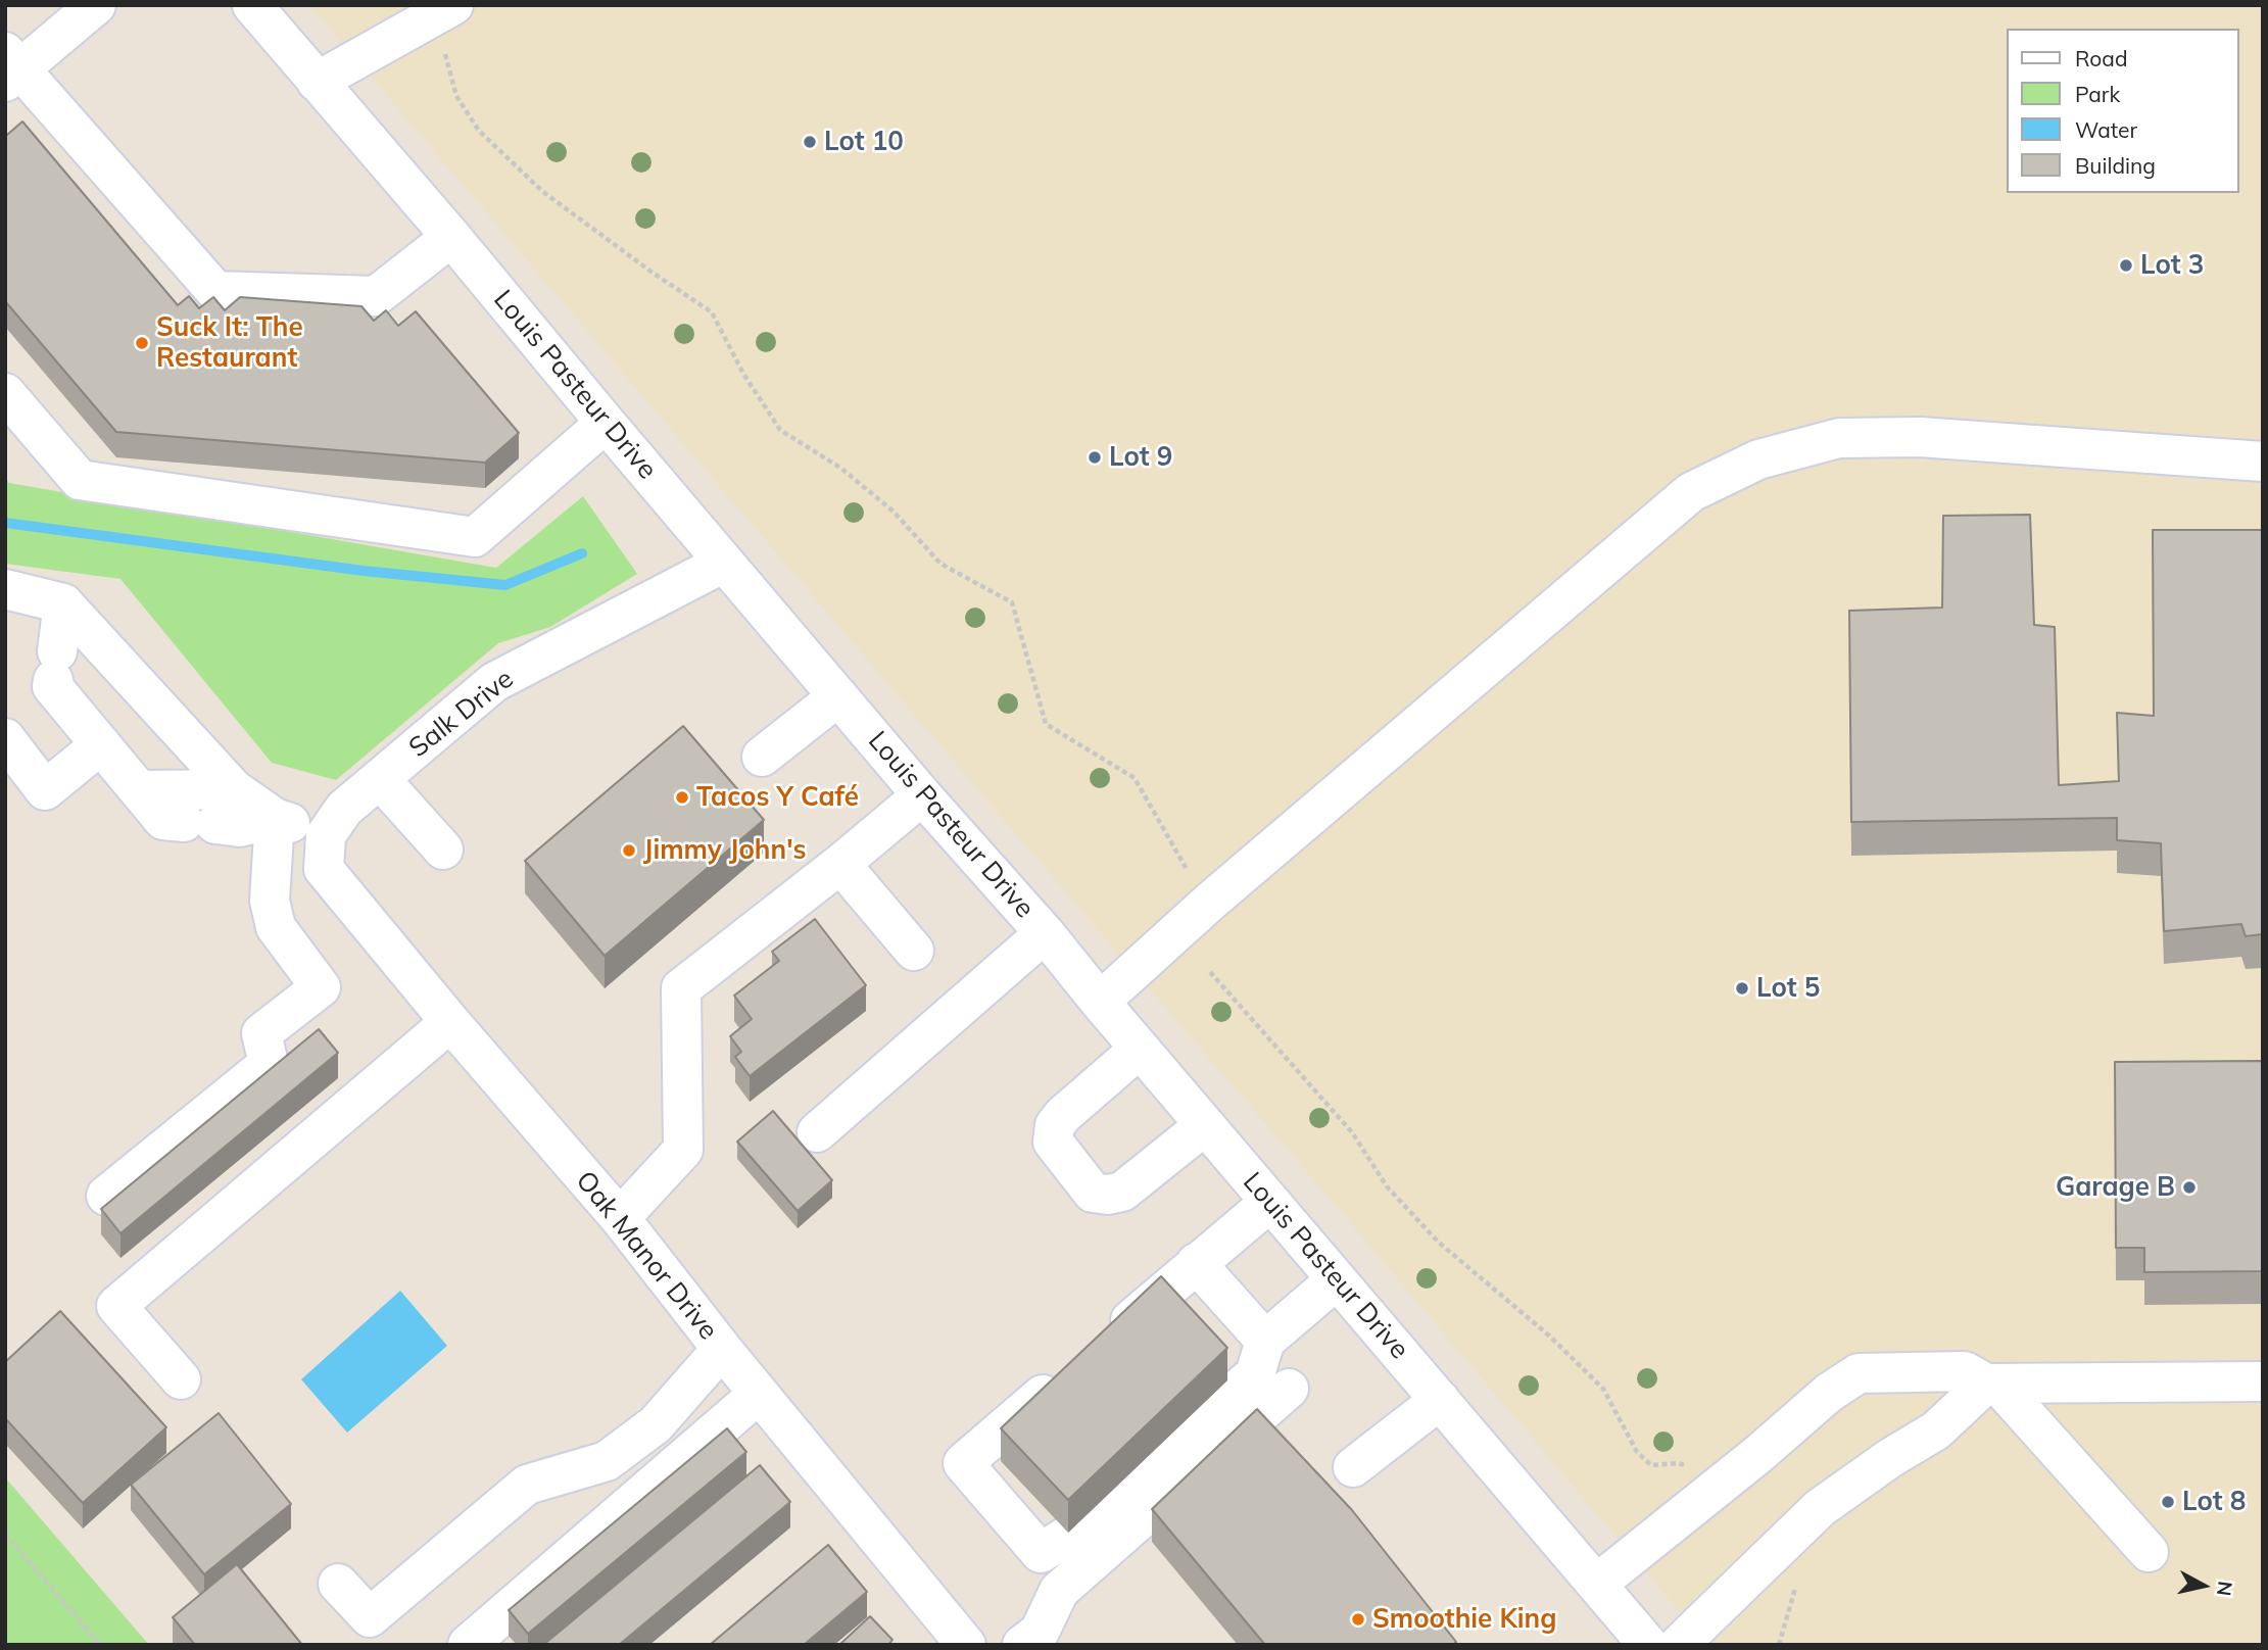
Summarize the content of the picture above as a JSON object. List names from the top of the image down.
{
  "streets": {
    "street": ["Louis Pasteur Drive", "Salk Drive", "Oak Manor Drive"]
  },
  "crossings": [
    ["Louis Pasteur Drive", "Salk Drive"],
    ["Salk Drive", "Oak Manor Drive"]
  ],
  "places": [
    "Lot 10",
    "Lot 3",
    "Suck It: The Restaurant",
    "Lot 9",
    "Tacos Y Café",
    "Jimmy John's",
    "Lot 5",
    "Garage B",
    "Lot 8",
    "Smoothie King"
  ],
  "legend": [
    "Road",
    "Park",
    "Water",
    "Building"
  ],
  "north": "right"
}
